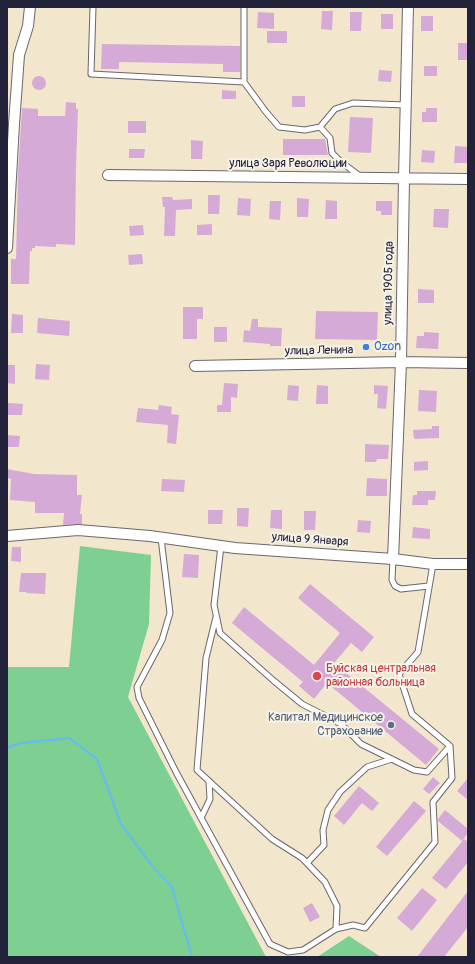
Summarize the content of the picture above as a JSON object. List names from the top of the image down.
{
  "streets": {
    "street": [
      "улица Заря Революции",
      "улица 1905 года",
      "улица Ленина",
      "улица 9 Января"
    ]
  },
  "crossings": [
    ["улица Заря Революции", "улица 1905 года"],
    ["улица 1905 года", "улица Ленина"],
    ["улица 1905 года", "улица 9 Января"]
  ],
  "places": ["Ozon", "Буйская центральная районная больница", "Капитал Медицинское Страхование"]
}
